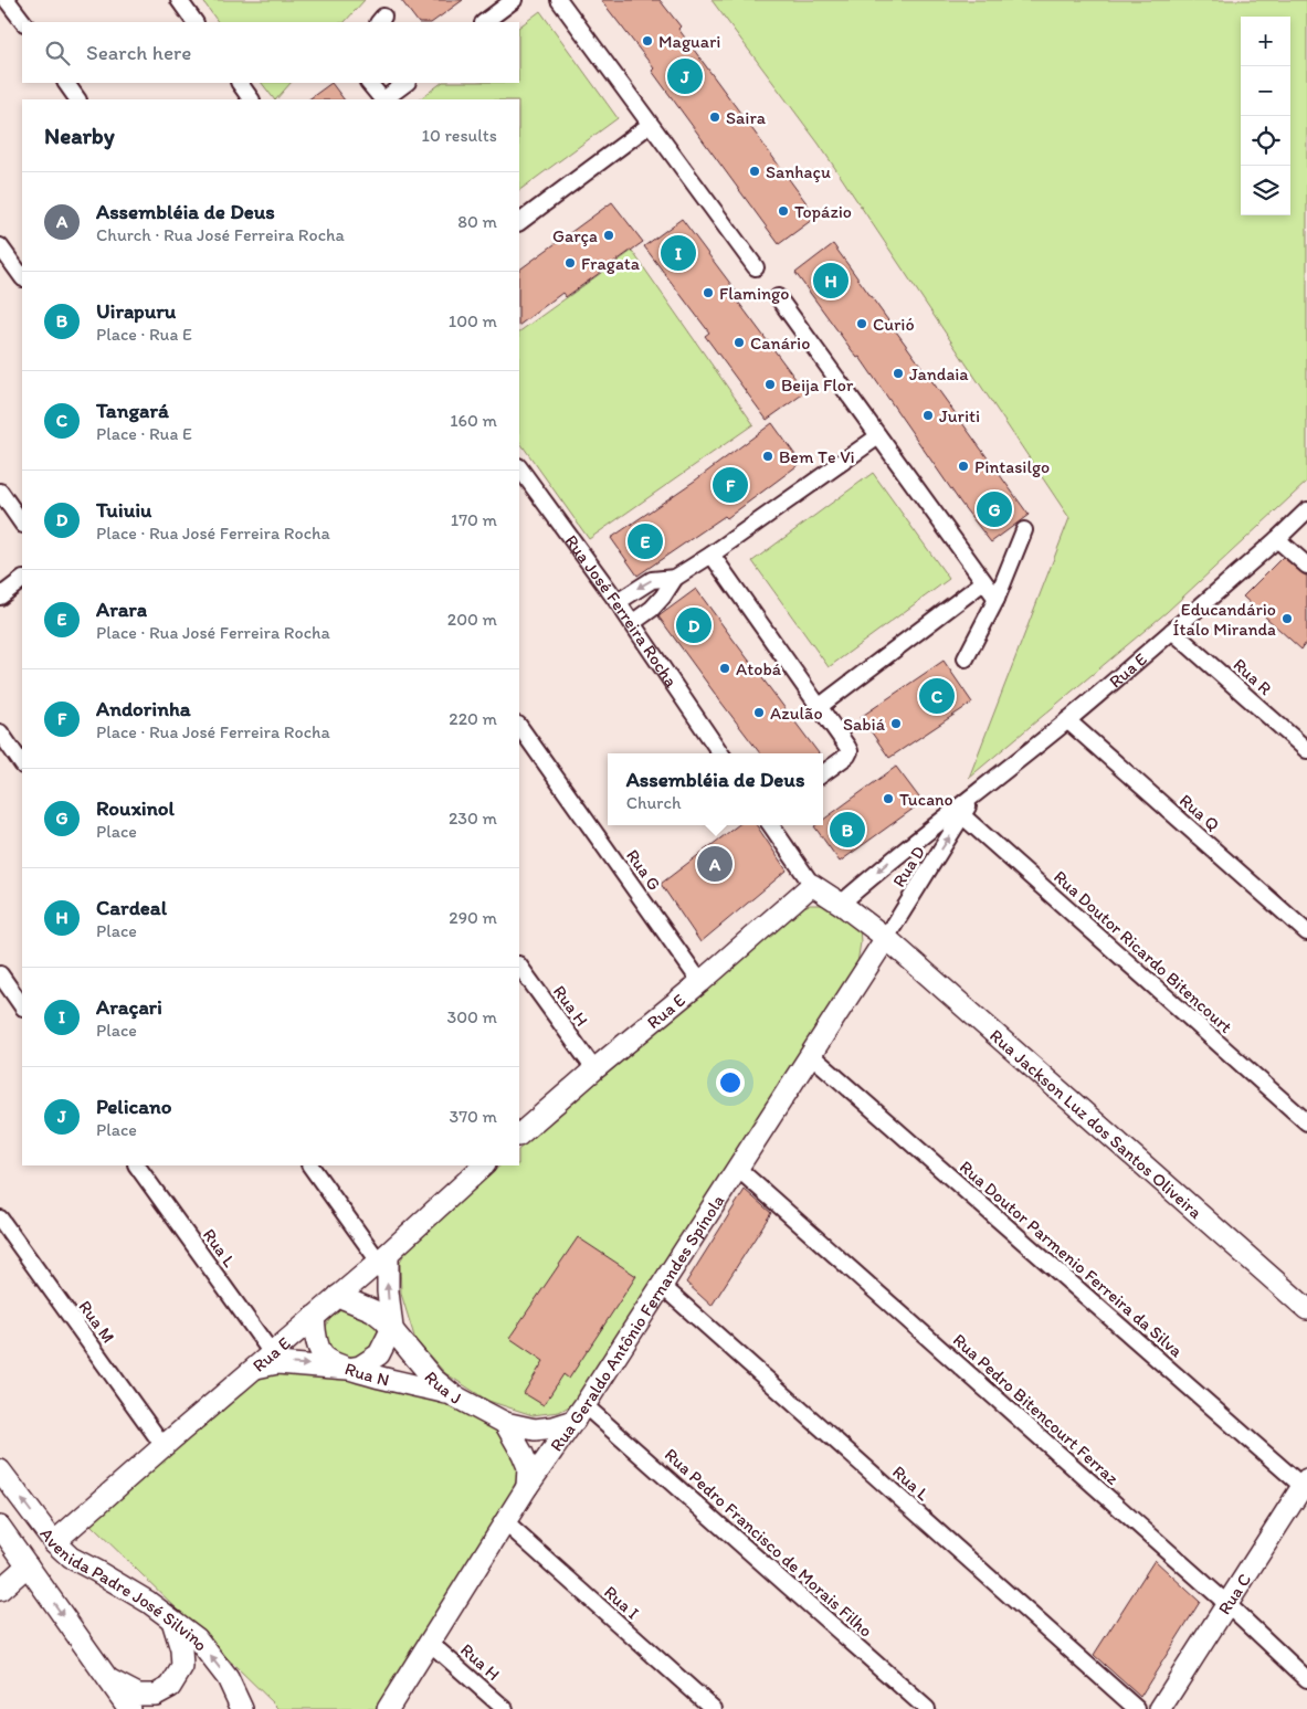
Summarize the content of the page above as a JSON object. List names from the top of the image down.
{
  "streets": {
    "street": [
      "Rua José Ferreira Rocha",
      "Rua E",
      "Rua R",
      "Rua Q",
      "Rua D",
      "Rua G",
      "Rua Doutor Ricardo Bitencourt",
      "Rua H",
      "Rua Jackson Luz dos Santos Oliveira",
      "Rua L",
      "Rua Doutor Parmenio Ferreira da Silva",
      "Rua M",
      "Rua Geraldo Antônio Fernandes Spínola",
      "Rua N",
      "Rua J",
      "Rua Pedro Bitencourt Ferraz",
      "Rua Pedro Francisco de Morais Filho",
      "Avenida Padre José Silvino",
      "Rua C",
      "Rua I"
    ]
  },
  "crossings": [
    ["Rua E", "Rua R"],
    ["Rua E", "Rua Q"],
    ["Rua E", "Rua D"],
    ["Rua E", "Rua G"],
    ["Rua E", "Rua Doutor Ricardo Bitencourt"],
    ["Rua E", "Rua H"],
    ["Rua E", "Rua L"],
    ["Rua E", "Rua M"],
    ["Rua E", "Rua N"],
    ["Rua E", "Rua J"],
    ["Rua E", "Avenida Padre José Silvino"],
    ["Rua D", "Rua Doutor Ricardo Bitencourt"],
    ["Rua D", "Rua Jackson Luz dos Santos Oliveira"],
    ["Rua D", "Rua Geraldo Antônio Fernandes Spínola"],
    ["Rua H", "Rua Geraldo Antônio Fernandes Spínola"],
    ["Rua Jackson Luz dos Santos Oliveira", "Rua Geraldo Antônio Fernandes Spínola"],
    ["Rua L", "Rua Geraldo Antônio Fernandes Spínola"],
    ["Rua Doutor Parmenio Ferreira da Silva", "Rua Geraldo Antônio Fernandes Spínola"],
    ["Rua Doutor Parmenio Ferreira da Silva", "Rua C"],
    ["Rua Geraldo Antônio Fernandes Spínola", "Rua J"],
    ["Rua Geraldo Antônio Fernandes Spínola", "Rua Pedro Bitencourt Ferraz"],
    ["Rua Geraldo Antônio Fernandes Spínola", "Rua Pedro Francisco de Morais Filho"],
    ["Rua Geraldo Antônio Fernandes Spínola", "Rua I"],
    ["Rua N", "Rua J"],
    ["Rua J", "Rua Pedro Francisco de Morais Filho"],
    ["Rua Pedro Bitencourt Ferraz", "Rua C"]
  ],
  "one_way": ["Rua D"],
  "places": [
    "Maguari",
    "Saira",
    "Sanhaçu",
    "Topázio",
    "Garça",
    "Fragata",
    "Flamingo",
    "Curió",
    "Canário",
    "Jandaia",
    "Beija Flor",
    "Juriti",
    "Bem Te Vi",
    "Pintasilgo",
    "Educandário Ítalo Miranda",
    "Atobá",
    "Azulão",
    "Sabiá",
    "Tucano"
  ],
  "page": {
    "map_buttons": ["+", "−"],
    "search": "Search here",
    "pins": [
      "J",
      "I",
      "H",
      "F",
      "G",
      "E",
      "D",
      "C",
      "B",
      "A"
    ],
    "heading": ["Nearby", "10 results"],
    "list": [
      {
        "mark": "A",
        "name": "Assembléia de Deus",
        "note": "Church · Rua José Ferreira Rocha",
        "value": "80 m"
      },
      {
        "mark": "B",
        "name": "Uirapuru",
        "note": "Place · Rua E",
        "value": "100 m"
      },
      {
        "mark": "C",
        "name": "Tangará",
        "note": "Place · Rua E",
        "value": "160 m"
      },
      {
        "mark": "D",
        "name": "Tuiuiu",
        "note": "Place · Rua José Ferreira Rocha",
        "value": "170 m"
      },
      {
        "mark": "E",
        "name": "Arara",
        "note": "Place · Rua José Ferreira Rocha",
        "value": "200 m"
      },
      {
        "mark": "F",
        "name": "Andorinha",
        "note": "Place · Rua José Ferreira Rocha",
        "value": "220 m"
      },
      {
        "mark": "G",
        "name": "Rouxinol",
        "note": "Place",
        "value": "230 m"
      },
      {
        "mark": "H",
        "name": "Cardeal",
        "note": "Place",
        "value": "290 m"
      },
      {
        "mark": "I",
        "name": "Araçari",
        "note": "Place",
        "value": "300 m"
      },
      {
        "mark": "J",
        "name": "Pelicano",
        "note": "Place",
        "value": "370 m"
      }
    ],
    "popup": ["Assembléia de Deus", "Church"]
  }
}
